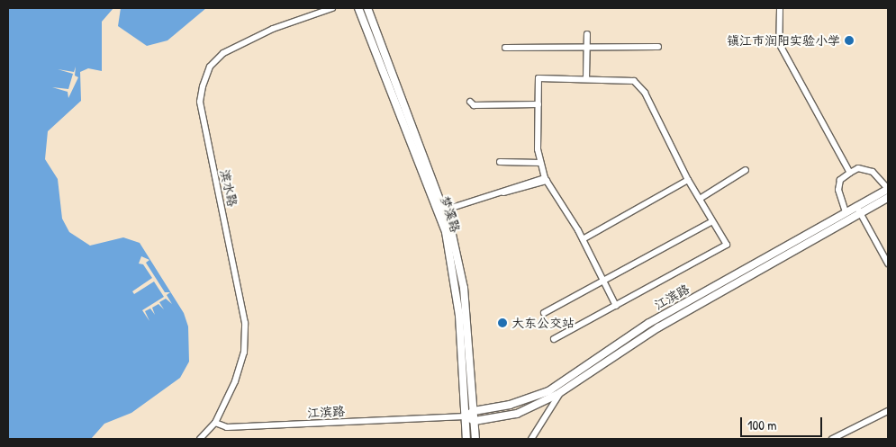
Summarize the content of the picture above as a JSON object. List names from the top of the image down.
{
  "streets": {
    "main road": ["梦溪路", "江滨路"],
    "street": ["滨水路"]
  },
  "crossings": [
    ["滨水路", "江滨路"],
    ["梦溪路", "江滨路"]
  ],
  "places": ["镇江市润阳实验小学", "大东公交站"],
  "scale_bar": "100 m"
}
